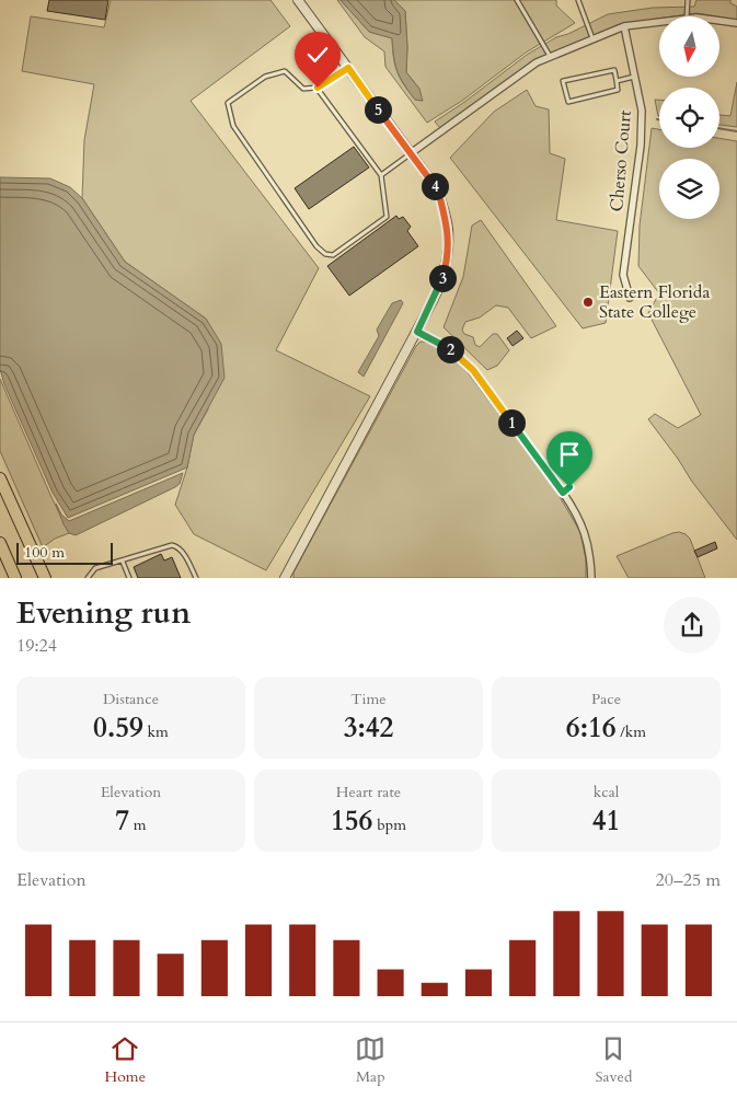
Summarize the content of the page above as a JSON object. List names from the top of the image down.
{
  "streets": {
    "street": ["Cherso Court"]
  },
  "places": ["Eastern Florida State College"],
  "scale_bar": "100 m",
  "north": "bottom",
  "page": {
    "pins": [
      "5",
      "4",
      "3",
      "2",
      "1"
    ],
    "scale": "100 m",
    "heading": ["Evening run", "19:24"],
    "stats": [
      ["Distance", "0.59 km"],
      ["Time", "3:42"],
      ["Pace", "6:16 /km"],
      ["Elevation", "7 m"],
      ["Heart rate", "156 bpm"],
      ["kcal", "41"]
    ],
    "chart": ["Elevation", "20–25 m"],
    "tabs": ["Home", "Map", "Saved"]
  }
}
